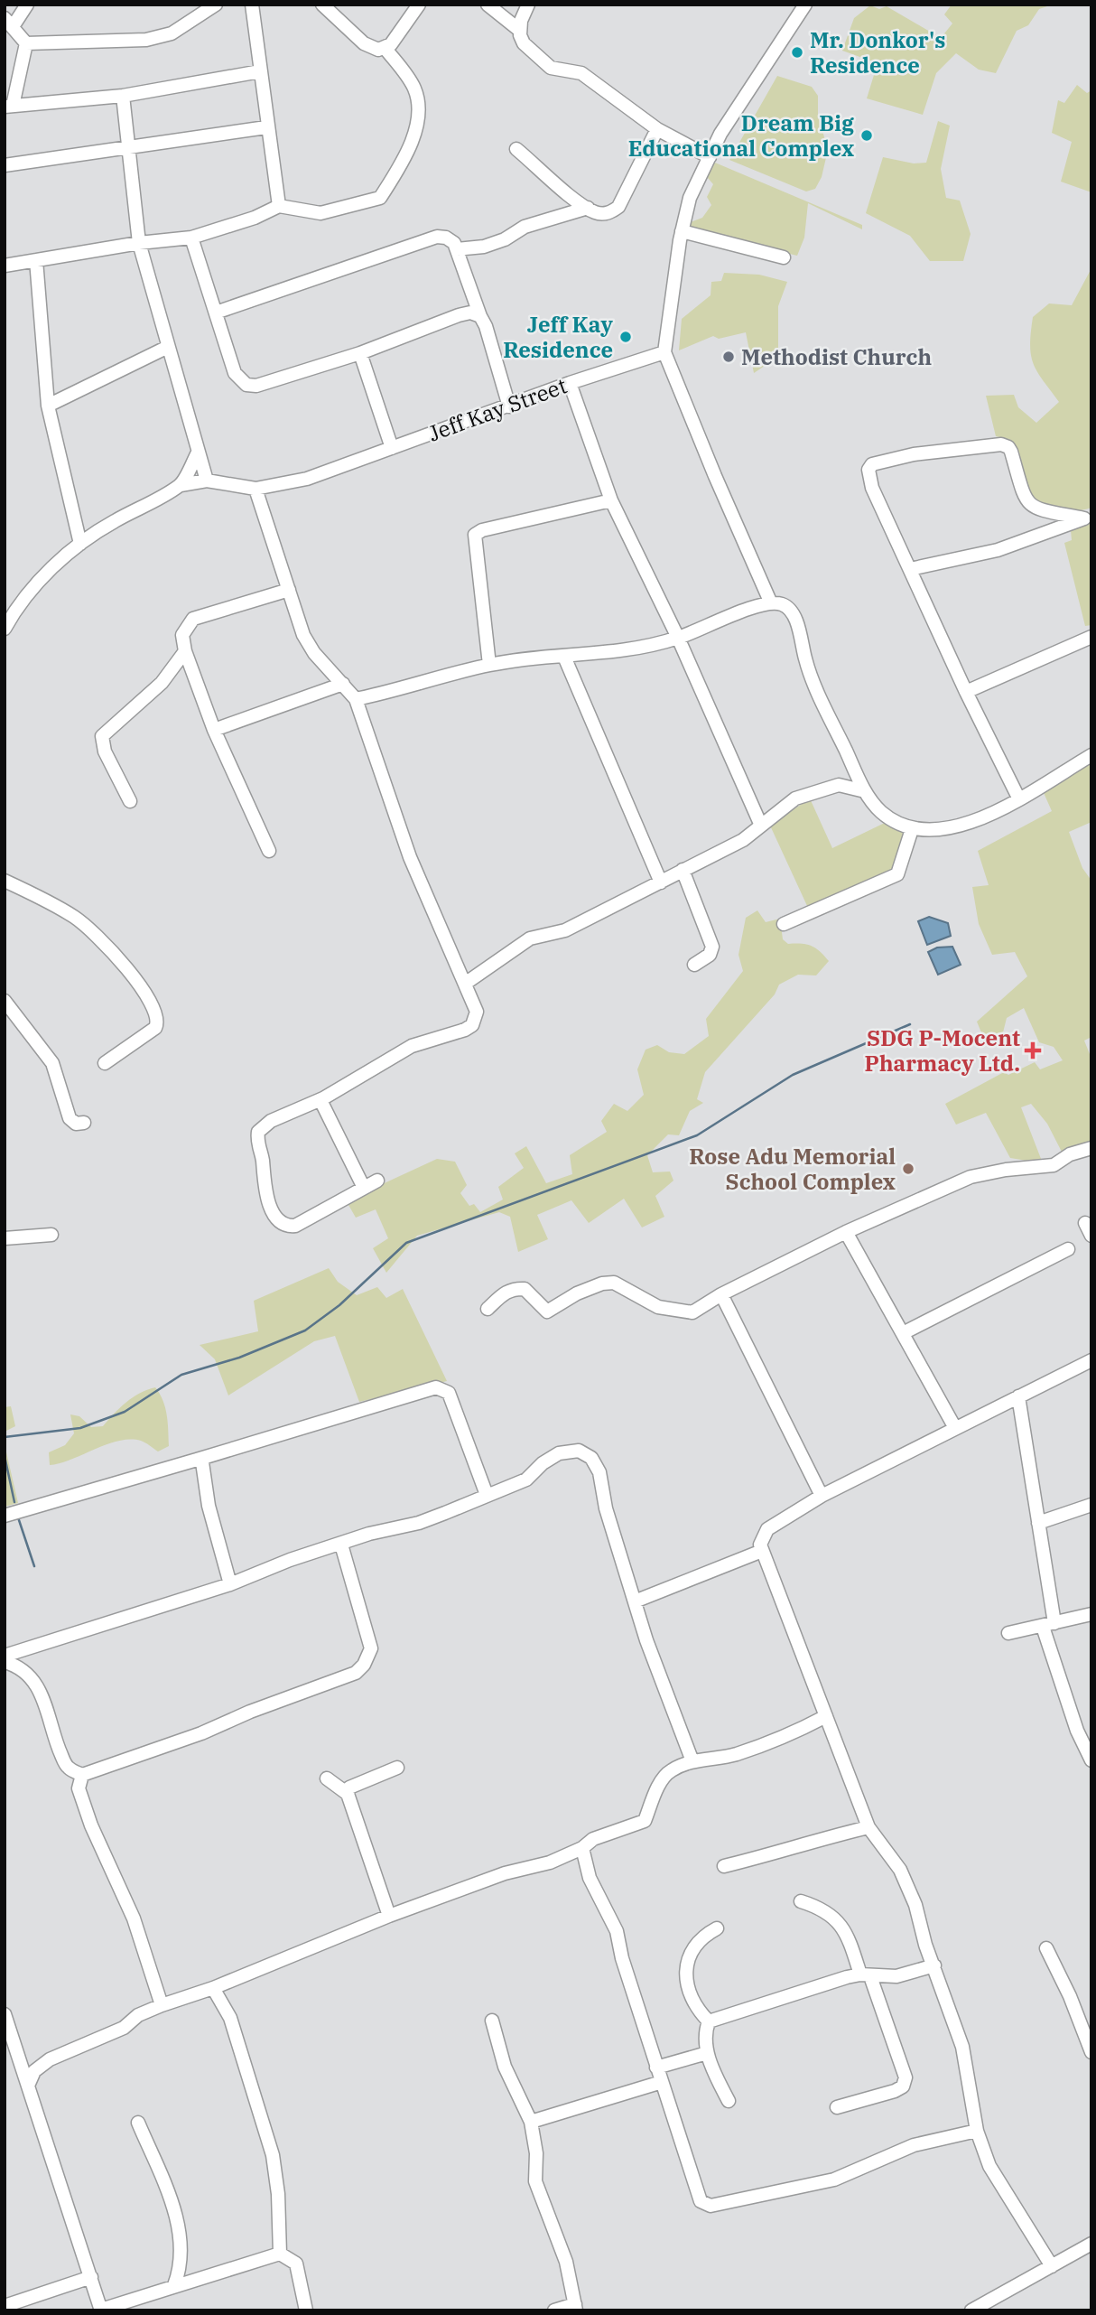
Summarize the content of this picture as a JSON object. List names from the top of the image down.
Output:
{
  "streets": {
    "street": ["Jeff Kay Street"]
  },
  "places": {
    "other": [
      "Mr. Donkor's Residence",
      "Dream Big Educational Complex",
      "Jeff Kay Residence",
      "Methodist Church",
      "Rose Adu Memorial School Complex"
    ],
    "health": ["SDG P-Mocent Pharmacy Ltd."]
  }
}
